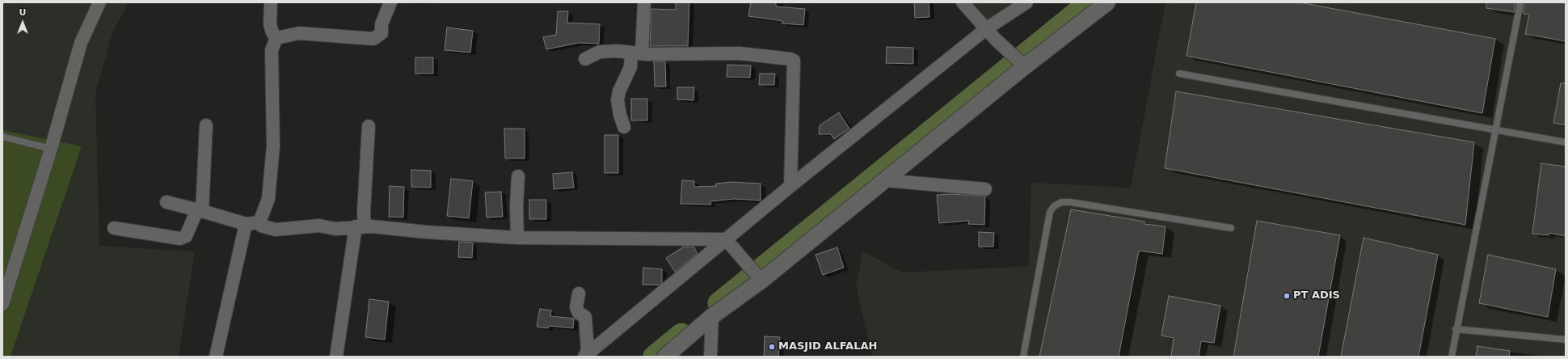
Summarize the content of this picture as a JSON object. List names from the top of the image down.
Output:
{
  "places": ["PT ADIS", "MASJID ALFALAH"],
  "north": "top"
}
